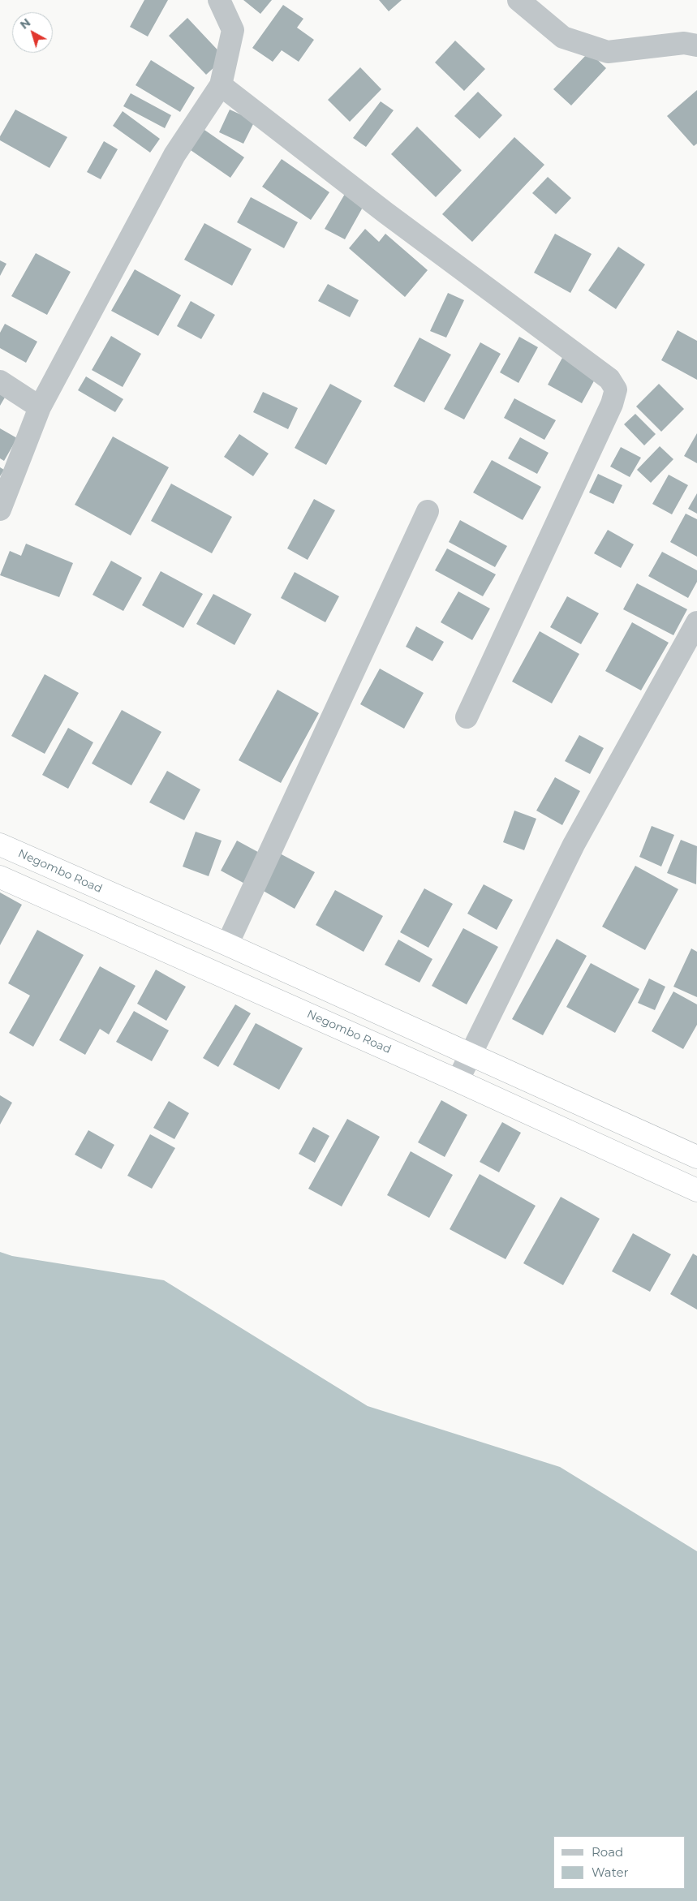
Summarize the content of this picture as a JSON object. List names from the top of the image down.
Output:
{
  "streets": {
    "highway": ["Negombo Road"]
  },
  "legend": ["Road", "Water"],
  "north": "top left"
}
